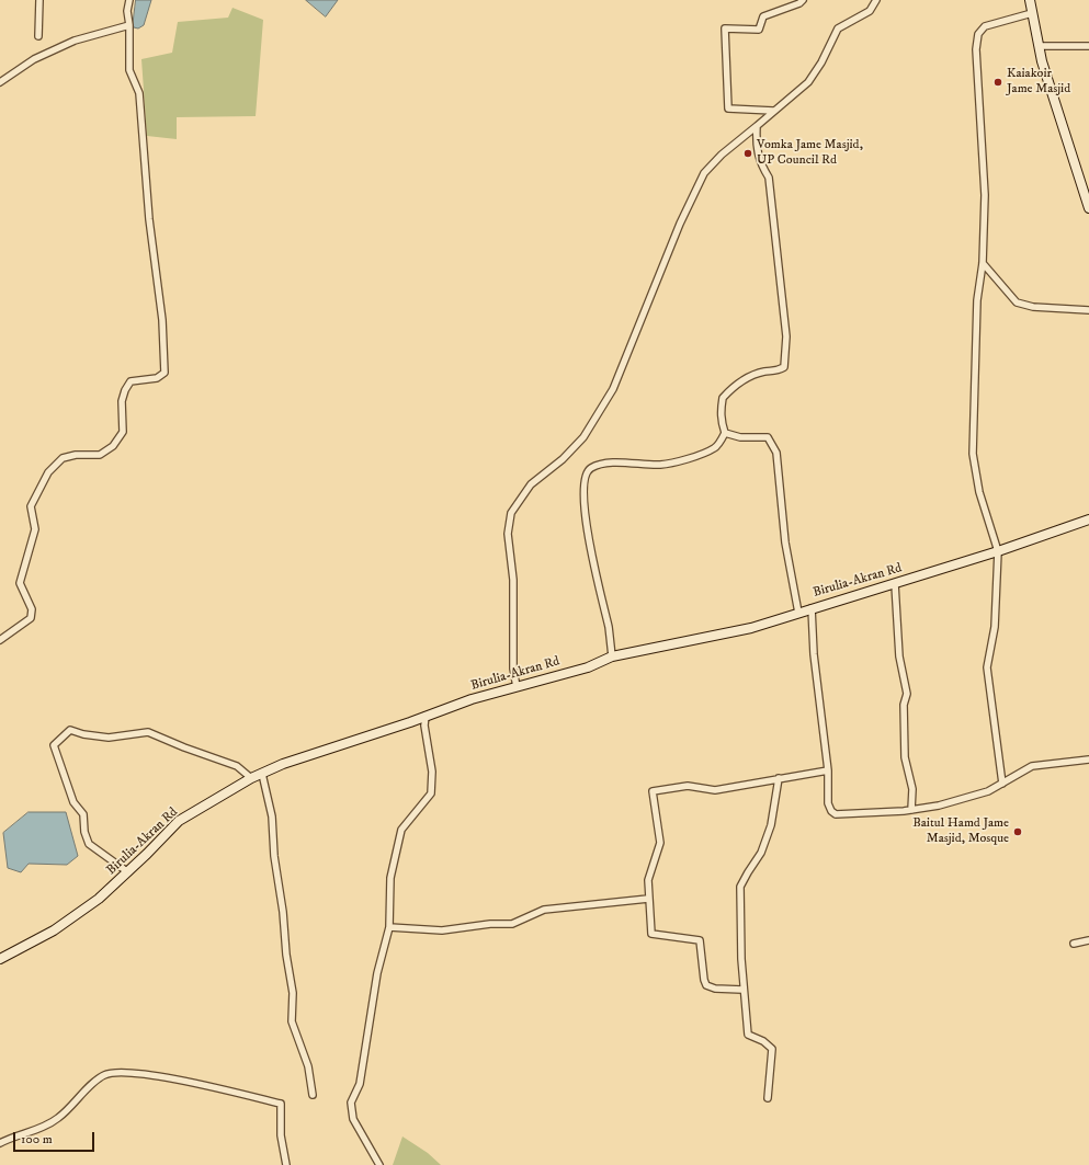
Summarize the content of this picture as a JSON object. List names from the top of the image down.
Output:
{
  "streets": {
    "street": ["Birulia-Akran Rd"]
  },
  "places": ["Kaiakoir Jame Masjid", "Vomka Jame Masjid, UP Council Rd", "Baitul Hamd Jame Masjid, Mosque"],
  "scale_bar": "100 m"
}
